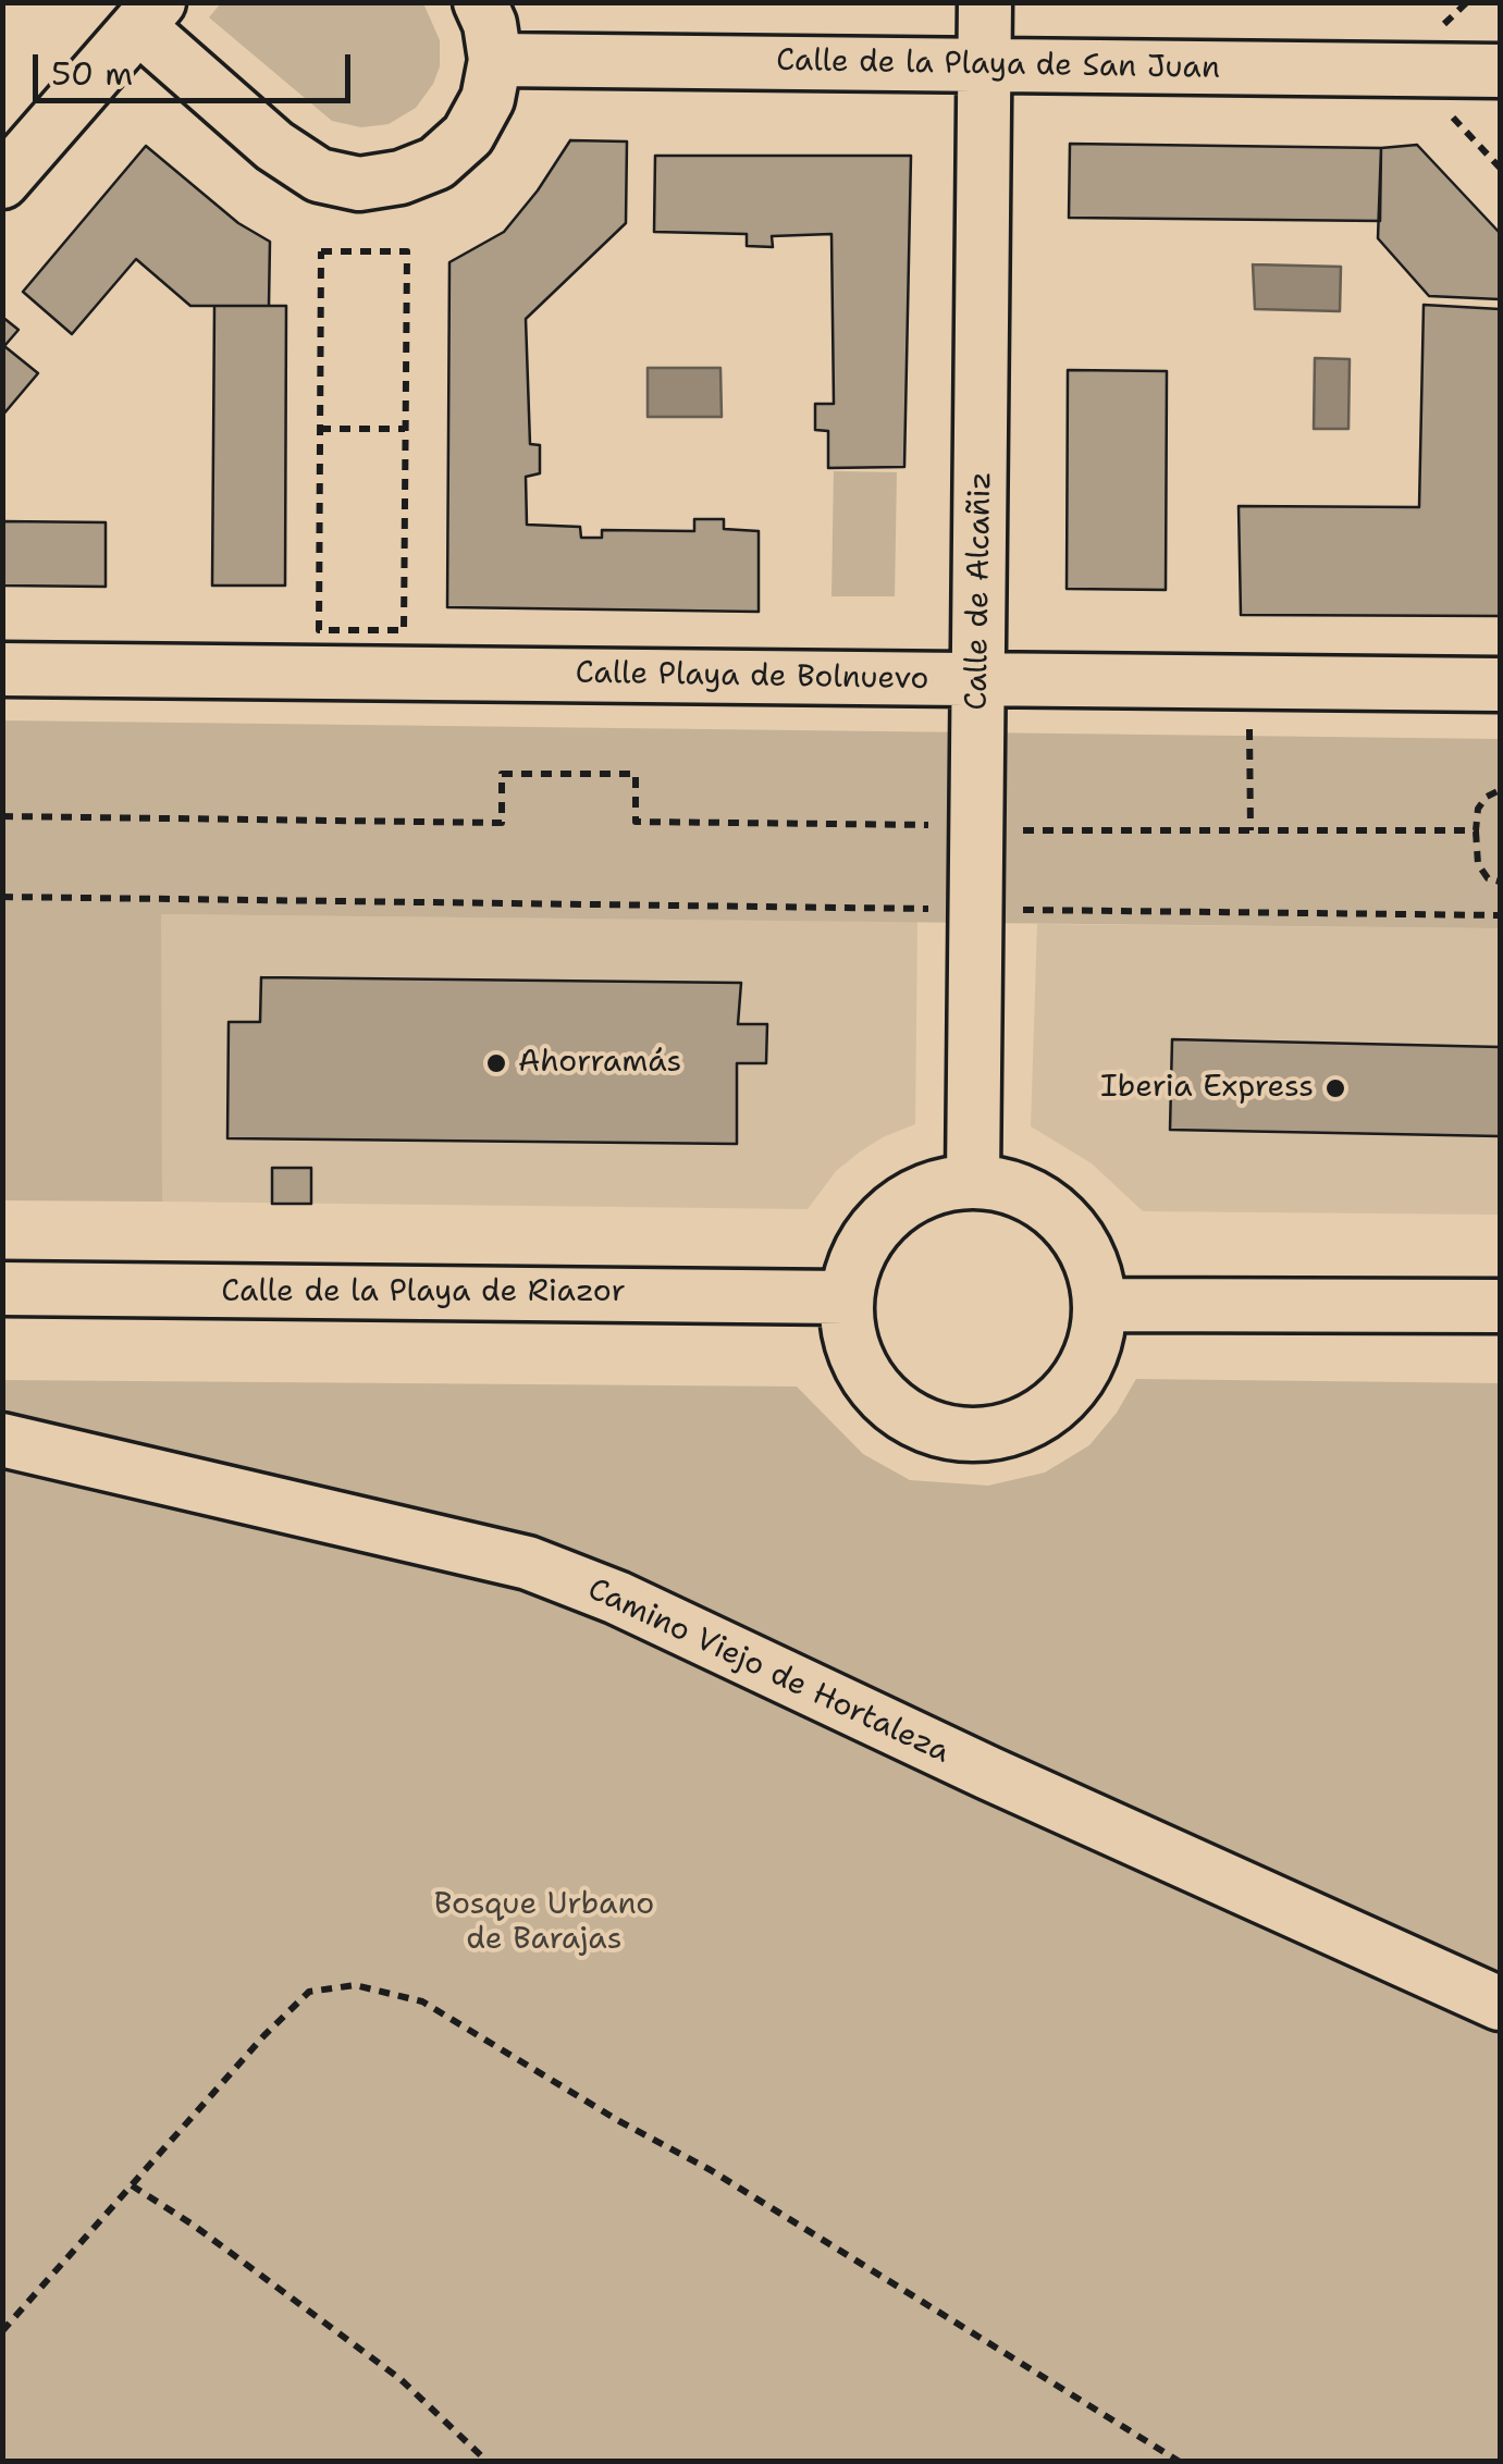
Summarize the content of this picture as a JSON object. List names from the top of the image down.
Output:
{
  "streets": {
    "street": [
      "Calle de la Playa de San Juan",
      "Calle de Alcañiz",
      "Calle Playa de Bolnuevo",
      "Calle de la Playa de Riazor",
      "Camino Viejo de Hortaleza"
    ]
  },
  "crossings": [
    ["Calle de la Playa de San Juan", "Calle de Alcañiz"],
    ["Calle de Alcañiz", "Calle Playa de Bolnuevo"],
    ["Calle de Alcañiz", "Calle de la Playa de Riazor"]
  ],
  "parks": ["Bosque Urbano de Barajas"],
  "places": ["Ahorramás", "Iberia Express"],
  "scale_bar": "50 m"
}
